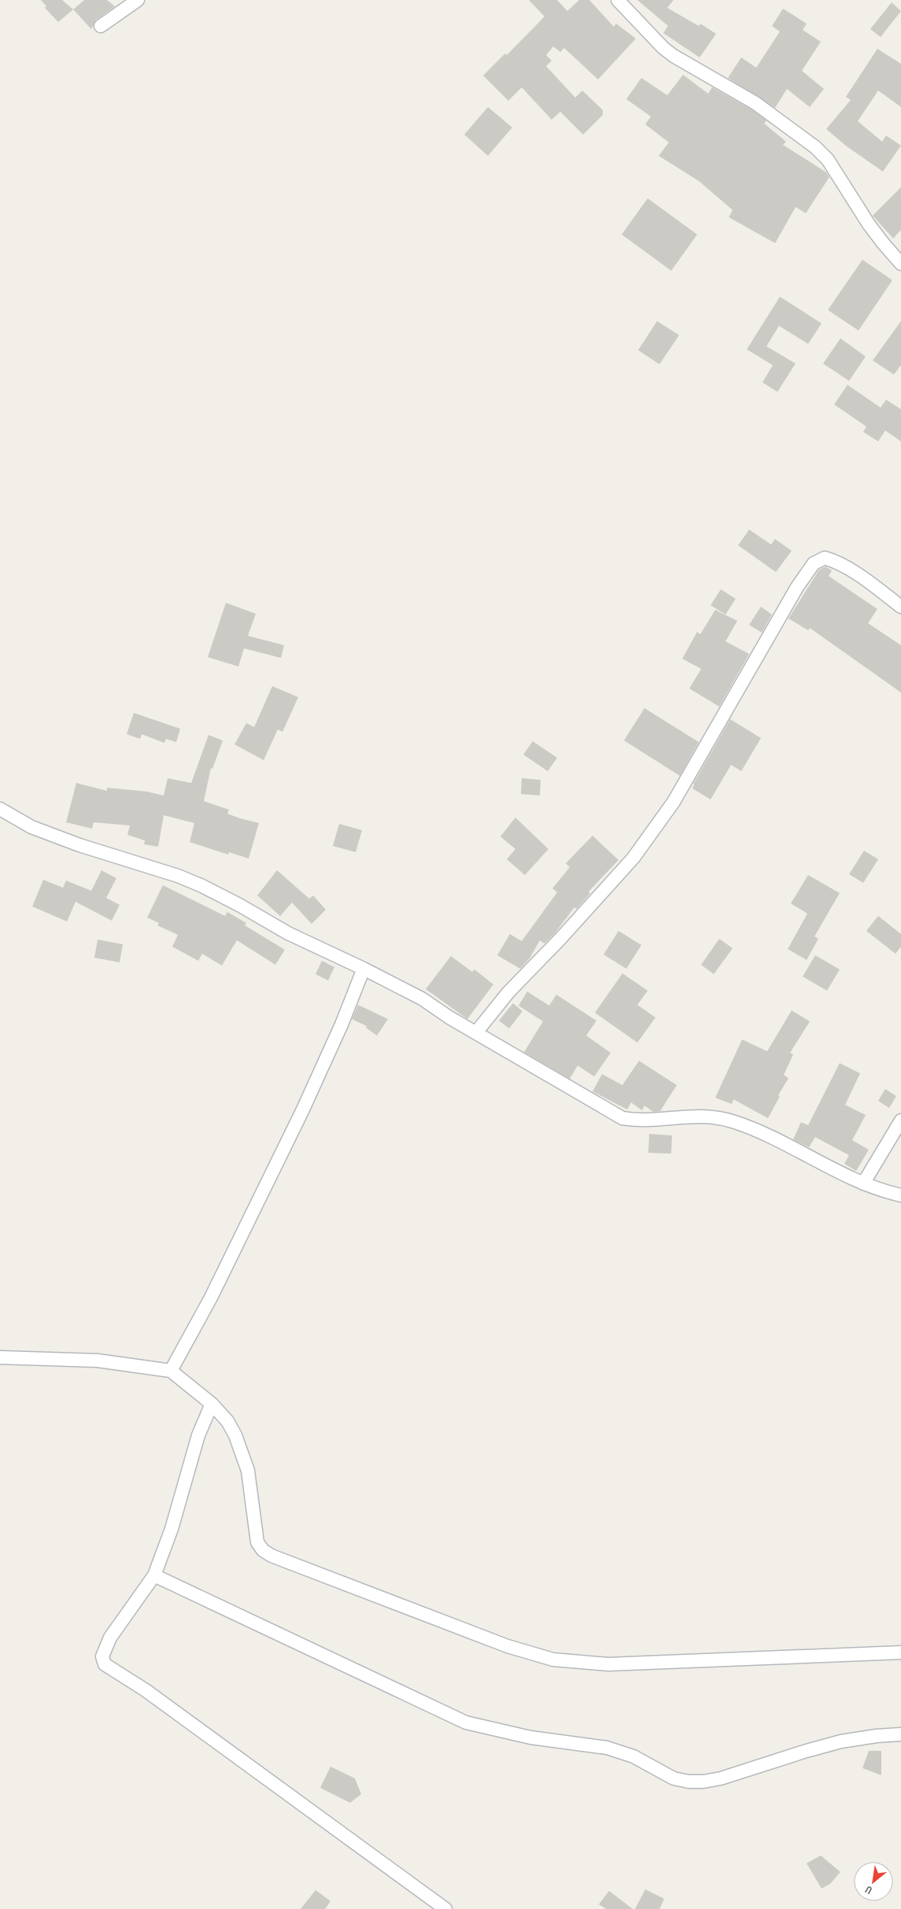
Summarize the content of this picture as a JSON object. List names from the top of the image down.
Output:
{
  "north": "bottom left"
}
